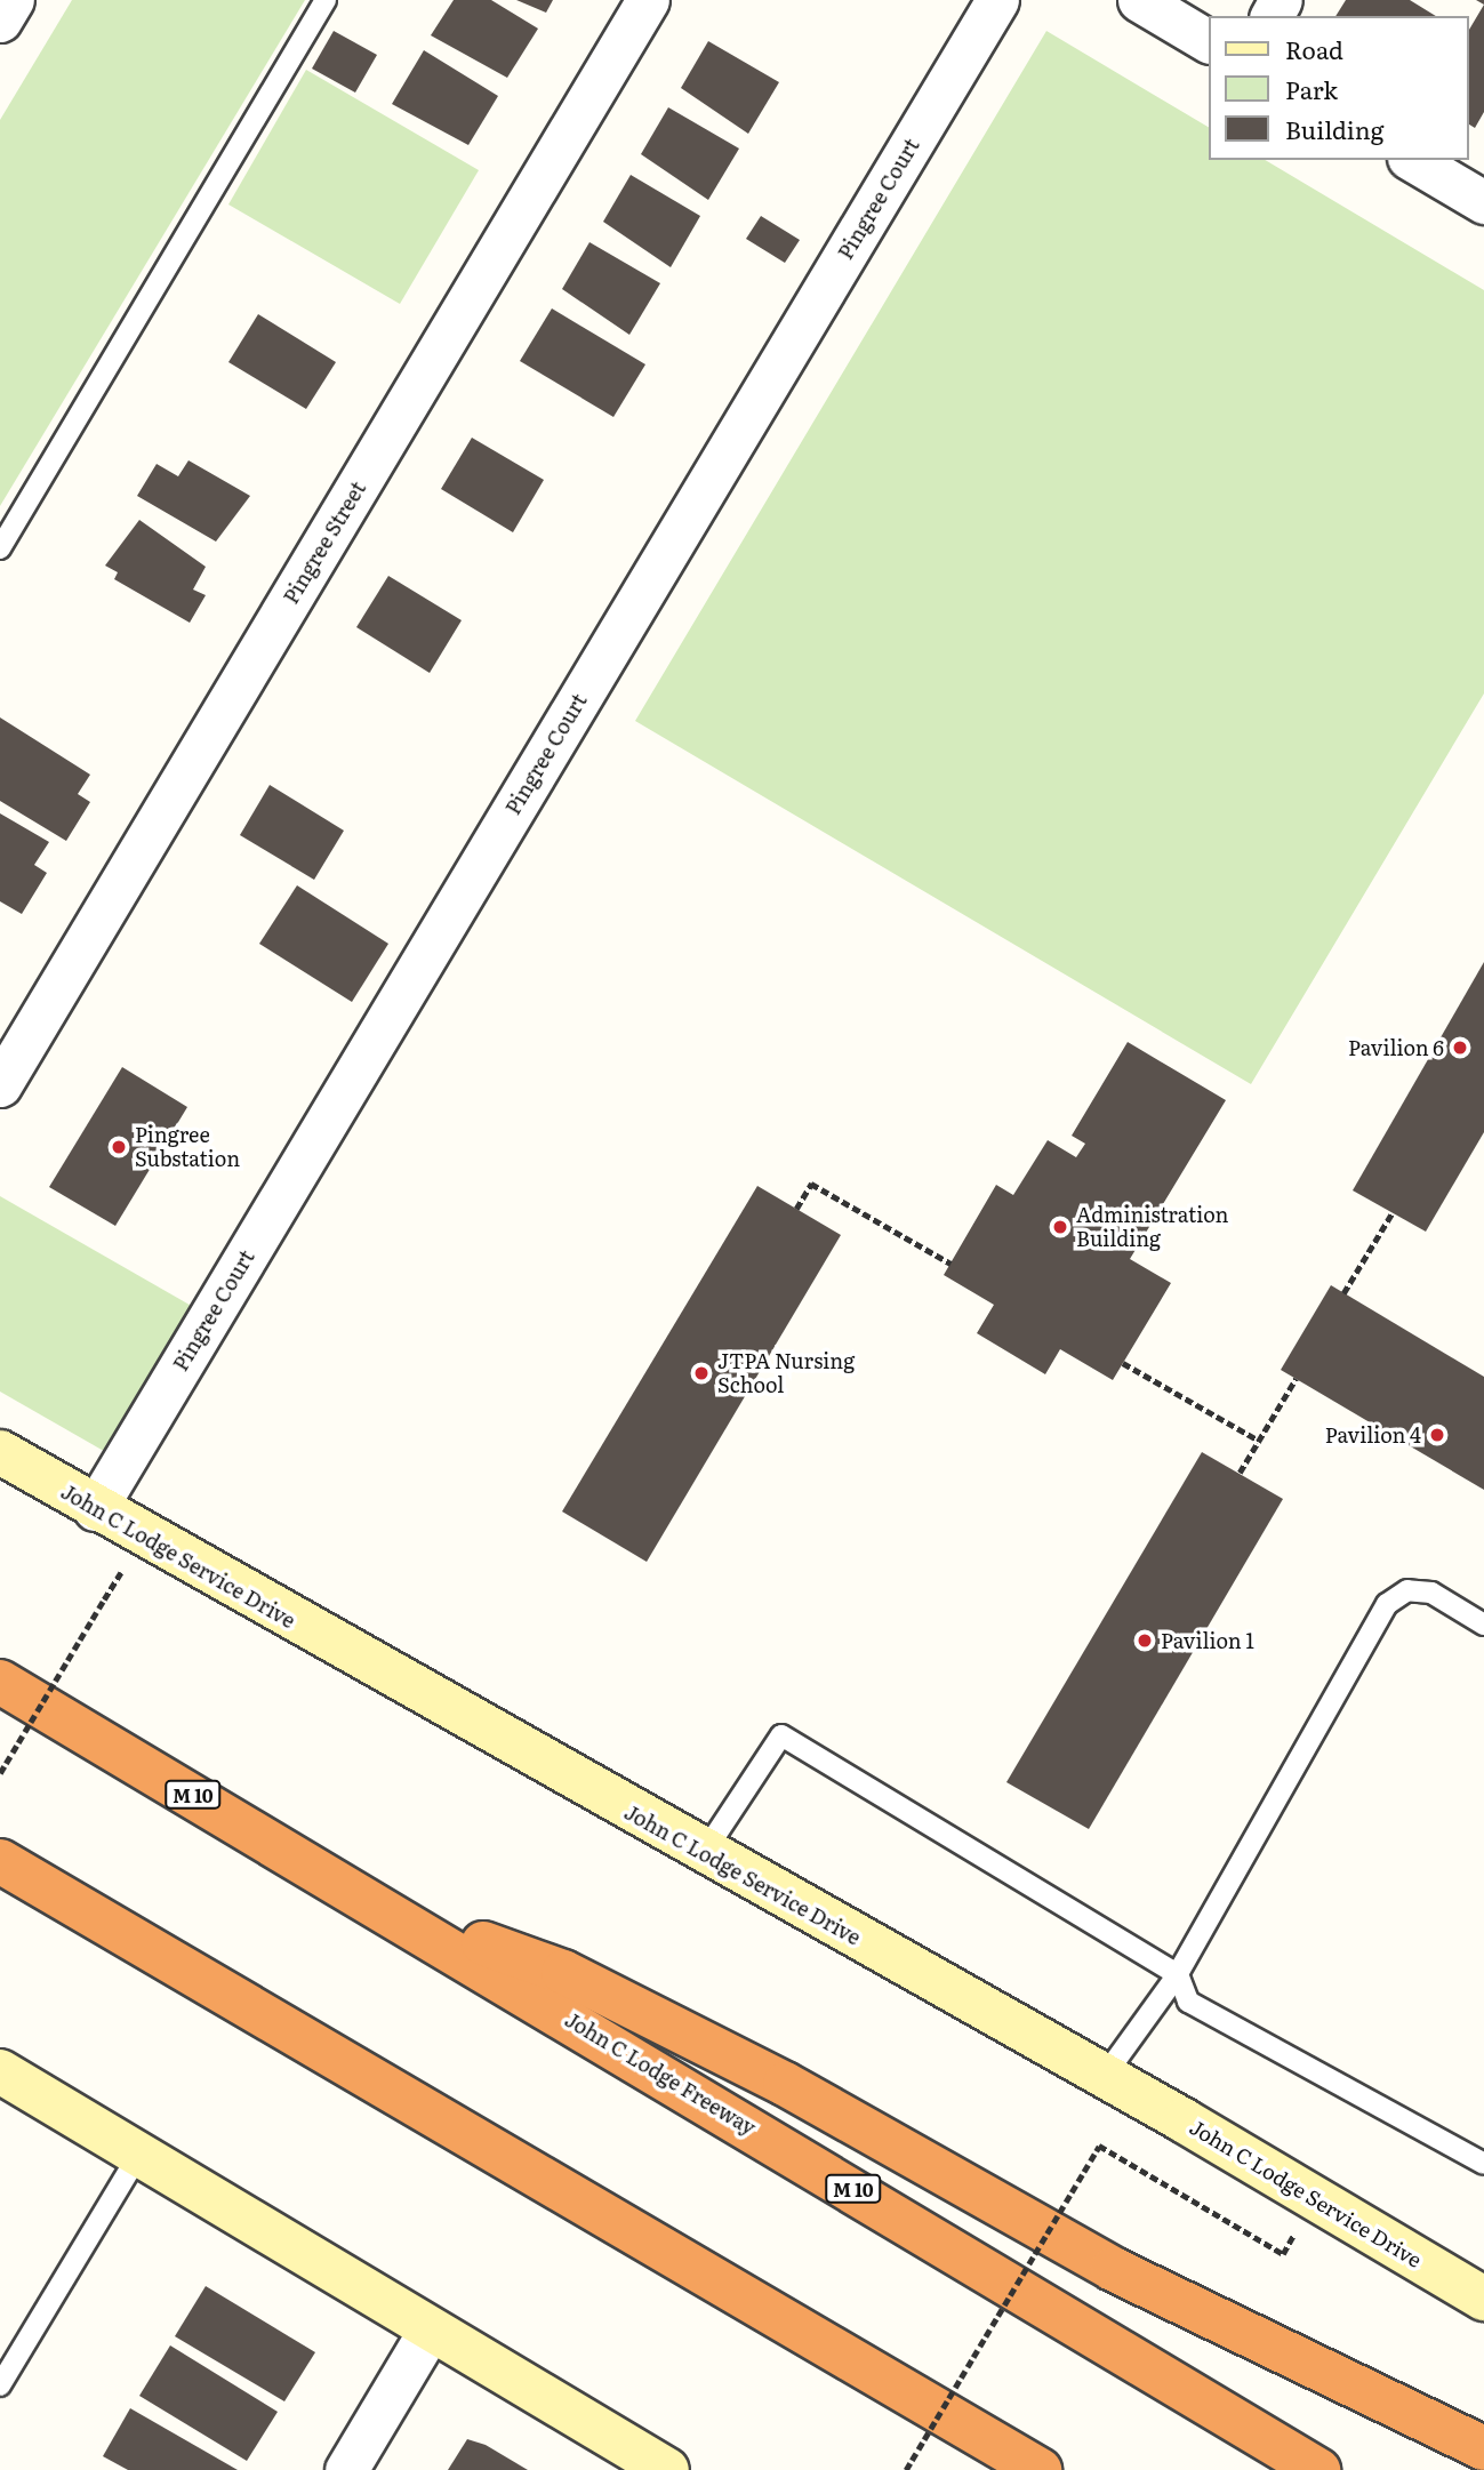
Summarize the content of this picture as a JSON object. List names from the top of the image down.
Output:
{
  "streets": {
    "highway": ["M 10", "John C Lodge Freeway"],
    "main road": ["John C Lodge Service Drive"],
    "street": ["Pingree Court", "Pingree Street"]
  },
  "crossings": [
    ["Pingree Court", "John C Lodge Service Drive"]
  ],
  "places": [
    "Pavilion 6",
    "Pingree Substation",
    "Administration Building",
    "JTPA Nursing School",
    "Pavilion 4",
    "Pavilion 1"
  ],
  "legend": ["Road", "Park", "Building"]
}
